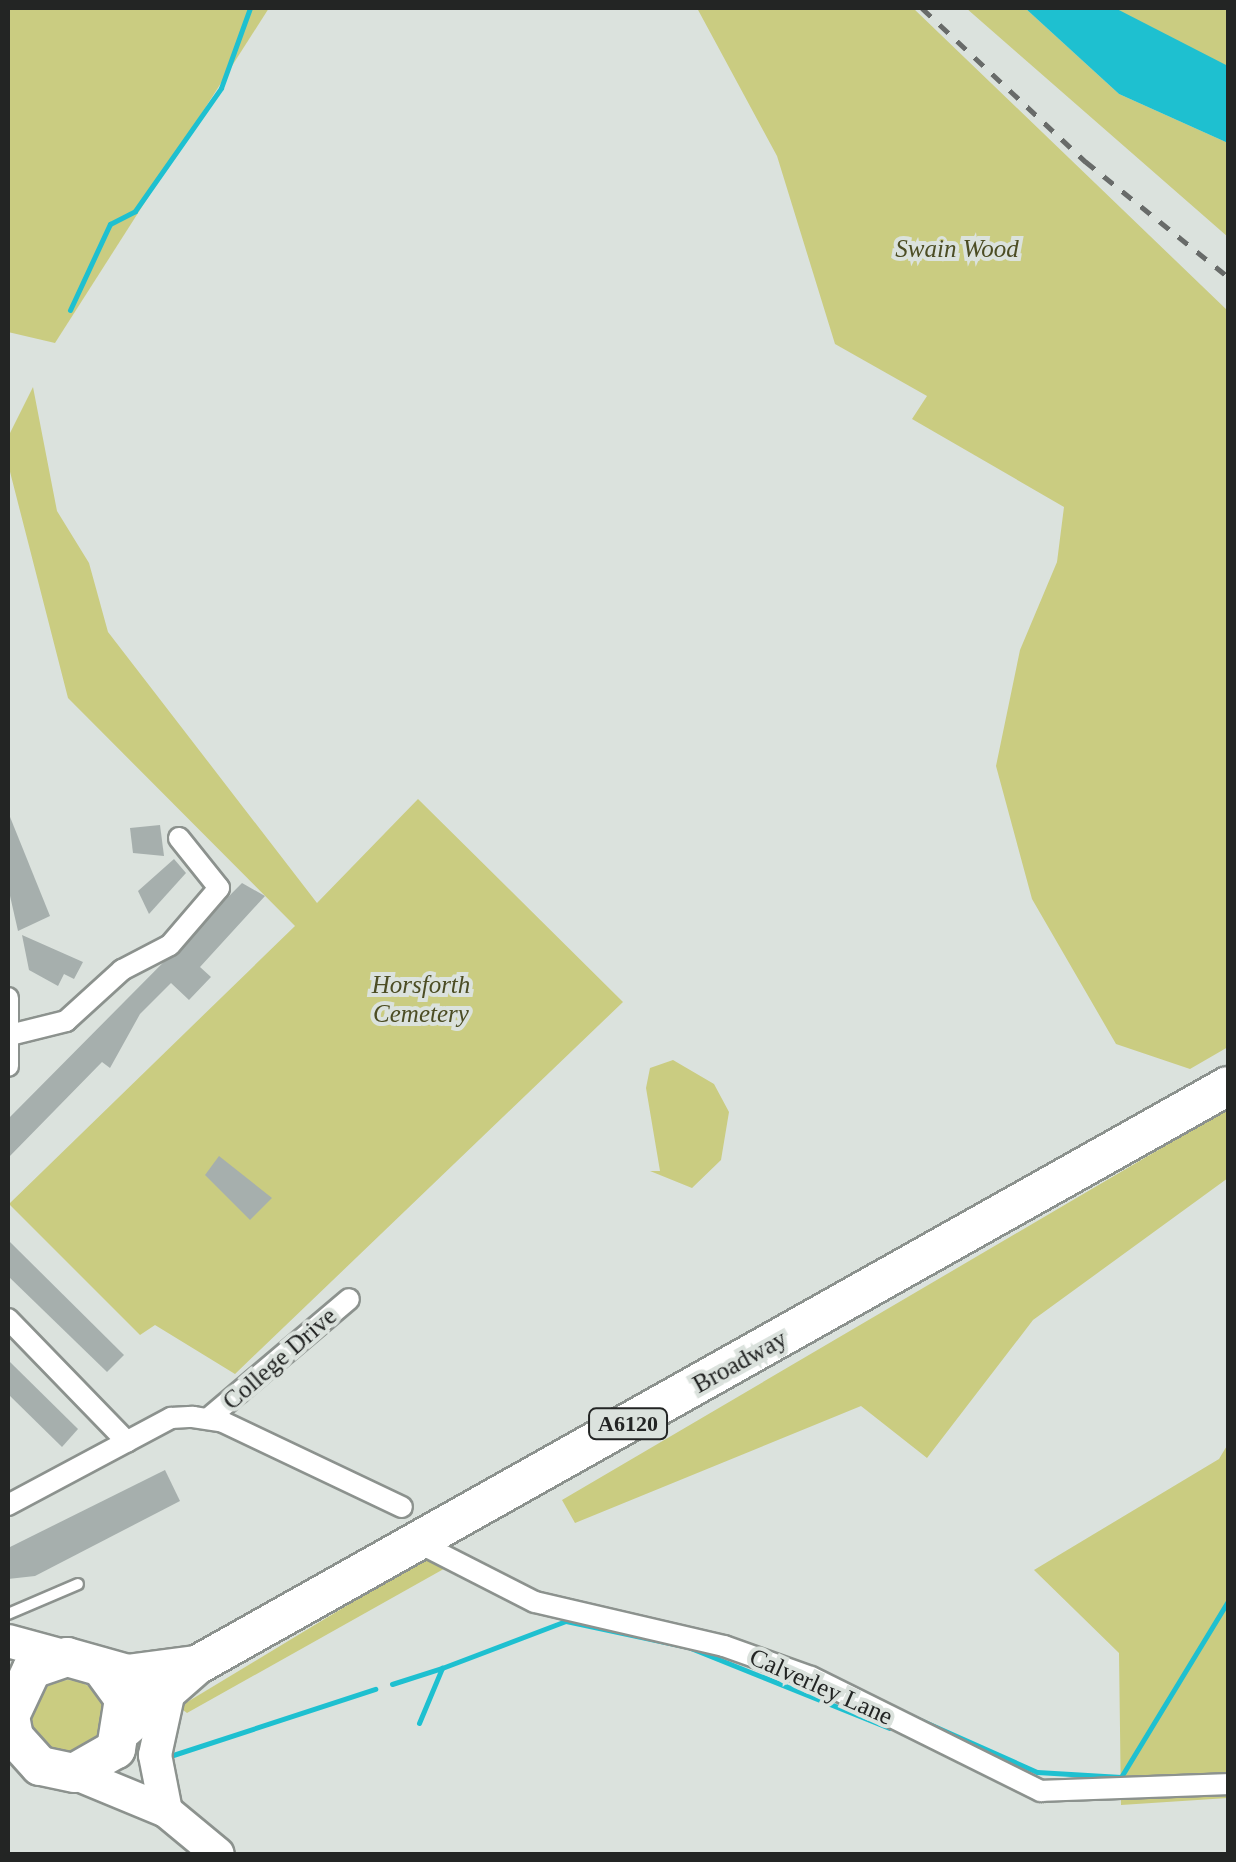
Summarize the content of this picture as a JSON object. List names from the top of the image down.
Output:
{
  "streets": {
    "highway": ["Broadway", "A6120"],
    "street": ["College Drive", "Calverley Lane"]
  },
  "crossings": [
    ["Broadway", "A6120"],
    ["Broadway", "Calverley Lane"]
  ],
  "parks": ["Swain Wood", "Horsforth Cemetery"]
}
